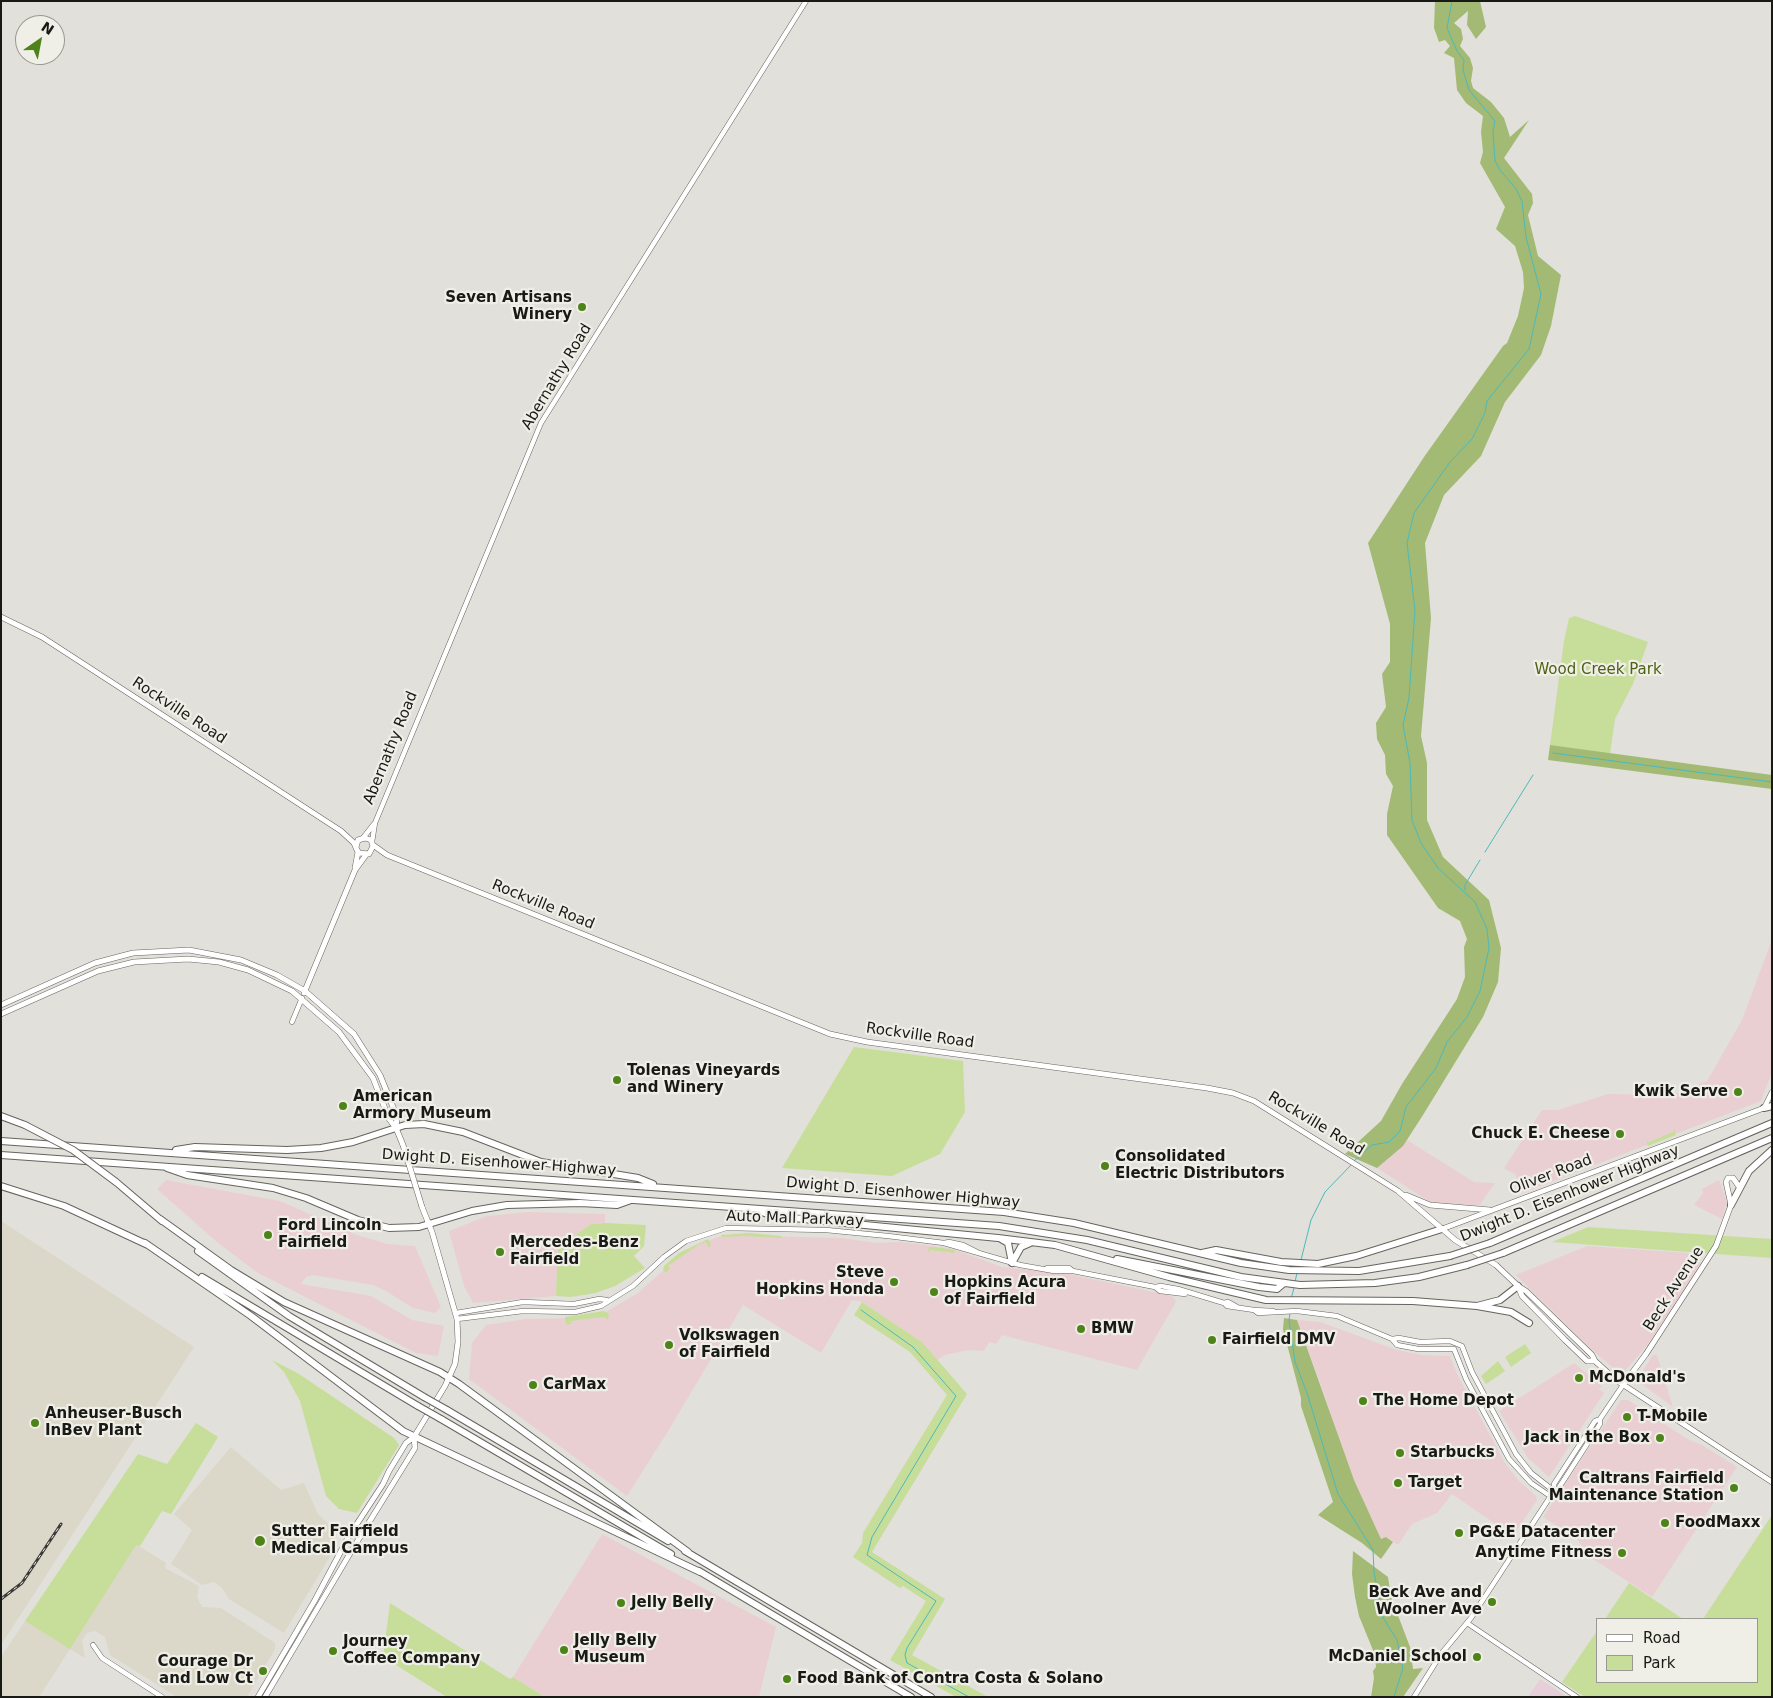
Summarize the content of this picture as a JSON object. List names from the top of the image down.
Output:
{
  "streets": {
    "highway": ["Dwight D. Eisenhower Highway"],
    "main road": ["Rockville Road", "Oliver Road", "Beck Avenue"],
    "street": ["Abernathy Road", "Auto Mall Parkway"]
  },
  "crossings": [
    ["Abernathy Road", "Rockville Road"],
    ["Rockville Road", "Oliver Road"],
    ["Rockville Road", "Beck Avenue"],
    ["Auto Mall Parkway", "Beck Avenue"]
  ],
  "parks": ["Wood Creek Park"],
  "places": [
    "Seven Artisans Winery",
    "Tolenas Vineyards and Winery",
    "Kwik Serve",
    "American Armory Museum",
    "Chuck E. Cheese",
    "Consolidated Electric Distributors",
    "Ford Lincoln Fairfield",
    "Mercedes-Benz Fairfield",
    "Steve Hopkins Honda",
    "Hopkins Acura of Fairfield",
    "BMW",
    "Fairfield DMV",
    "Volkswagen of Fairfield",
    "McDonald's",
    "CarMax",
    "The Home Depot",
    "T-Mobile",
    "Anheuser-Busch InBev Plant",
    "Jack in the Box",
    "Starbucks",
    "Target",
    "Caltrans Fairfield Maintenance Station",
    "FoodMaxx",
    "PG&E Datacenter",
    "Sutter Fairfield Medical Campus",
    "Anytime Fitness",
    "Beck Ave and Woolner Ave",
    "Jelly Belly",
    "Jelly Belly Museum",
    "Journey Coffee Company",
    "McDaniel School",
    "Courage Dr and Low Ct",
    "Food Bank of Contra Costa & Solano"
  ],
  "legend": ["Road", "Park"],
  "north": "top right"
}
